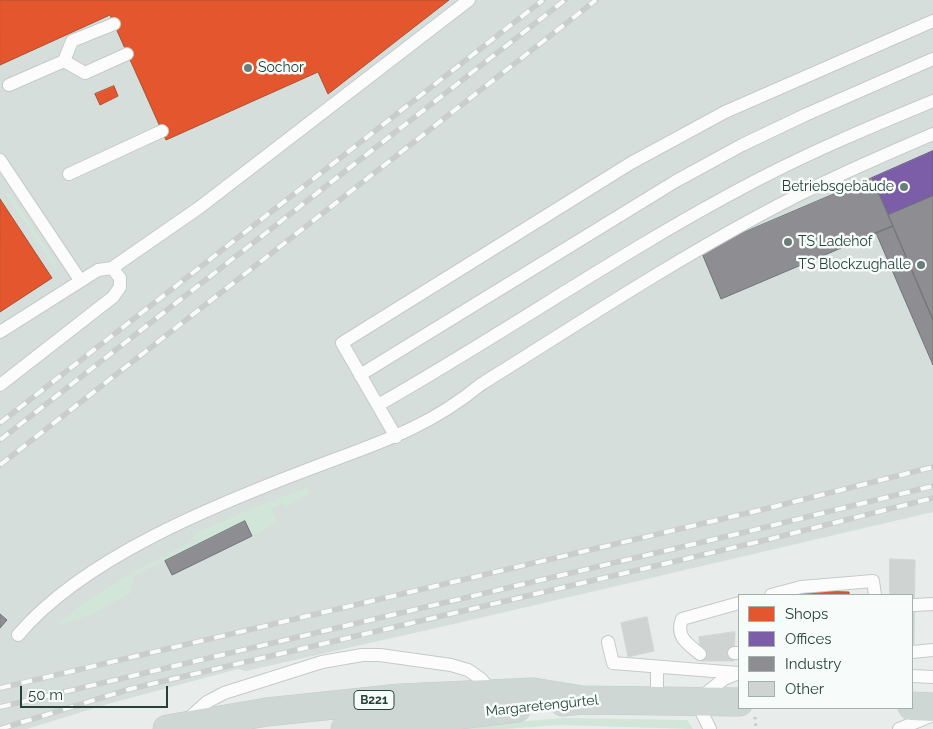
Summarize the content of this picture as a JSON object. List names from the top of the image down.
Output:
{
  "streets": {
    "main road": ["B221", "Margaretengürtel"]
  },
  "crossings": [
    ["B221", "Margaretengürtel"]
  ],
  "places": [
    "Sochor",
    "Betriebsgebäude",
    "TS Ladehof",
    "TS Blockzughalle"
  ],
  "legend": [
    "Shops",
    "Offices",
    "Industry",
    "Other"
  ],
  "scale_bar": "50 m"
}
